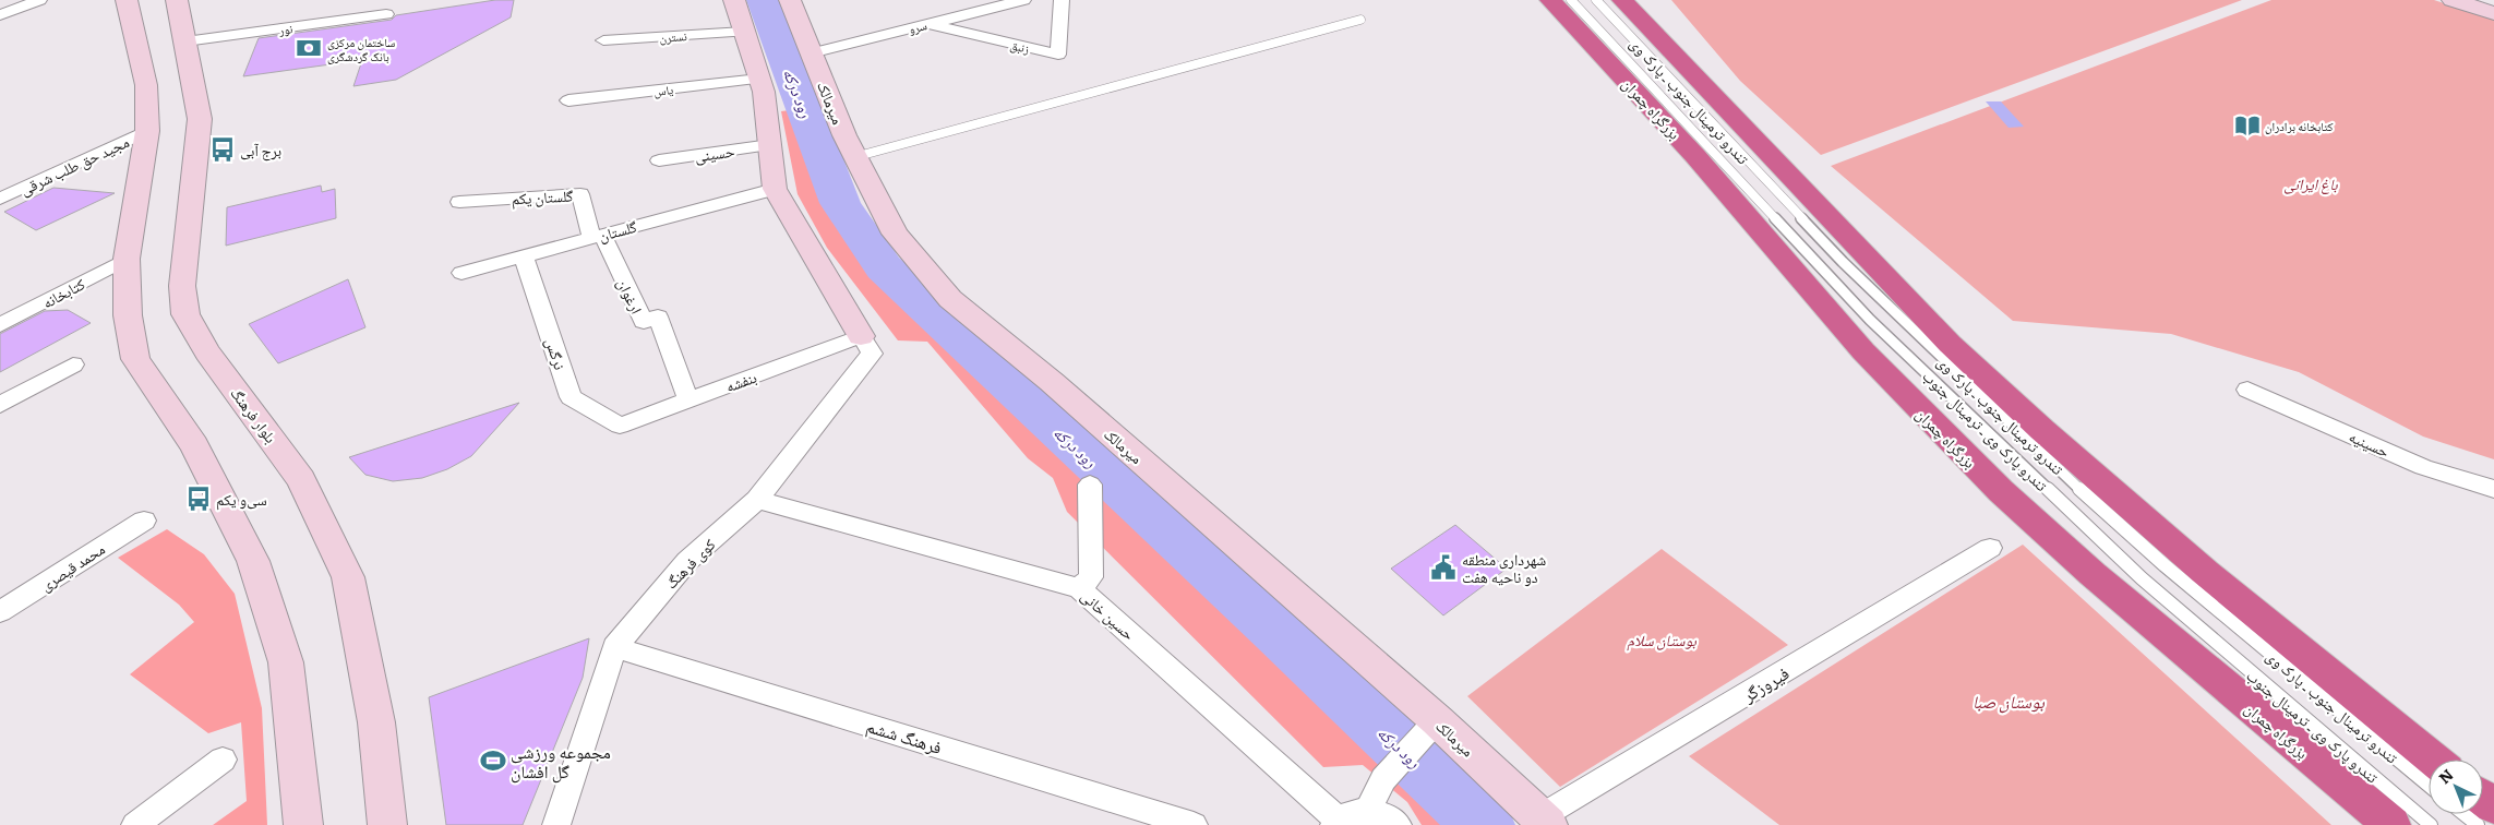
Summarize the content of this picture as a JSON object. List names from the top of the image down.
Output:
{
  "streets": {
    "highway": ["بزرگراه چمران"],
    "main road": ["میرمالک", "بلوار فرهنگ"],
    "street": [
      "سرو",
      "نور",
      "نسترن",
      "زنبق",
      "یاس",
      "حسینی",
      "مجید حق طلب شرقی",
      "گلستان یکم",
      "گلستان",
      "کتابخانه",
      "ارغوان",
      "نرگس",
      "بنفشه",
      "حسینیه",
      "کوی فرهنگ",
      "محمد قیصری",
      "حسین خانی",
      "فیروزگر",
      "فرهنگ ششم"
    ],
    "lane": ["تندرو ترمینال جنوب ـ پارک وی", "تندرو پارک وی ـ ترمینال جنوب"]
  },
  "crossings": [
    ["سرو", "زنبق"],
    ["سرو", "میرمالک"],
    ["نور", "بلوار فرهنگ"],
    ["میرمالک", "فیروزگر"],
    ["بزرگراه چمران", "تندرو پارک وی ـ ترمینال جنوب"],
    ["گلستان یکم", "گلستان"],
    ["گلستان یکم", "ارغوان"],
    ["گلستان", "ارغوان"],
    ["گلستان", "نرگس"],
    ["ارغوان", "بنفشه"],
    ["نرگس", "بنفشه"],
    ["بنفشه", "کوی فرهنگ"],
    ["کوی فرهنگ", "حسین خانی"],
    ["کوی فرهنگ", "فرهنگ ششم"]
  ],
  "water": ["رود درکه"],
  "parks": ["باغ ایرانی", "بوستان سلام", "بوستان صبا"],
  "places": {
    "bank": ["ساختمان مرکزی بانک گردشگری"],
    "library": ["کتابخانه برادران"],
    "bus stop": ["برج آبی", "سی‌و یکم"],
    "public building": ["شهرداری منطقه دو ناحیه هفت"],
    "sports": ["مجموعه ورزشی گل افشان"]
  },
  "north": "top left"
}
